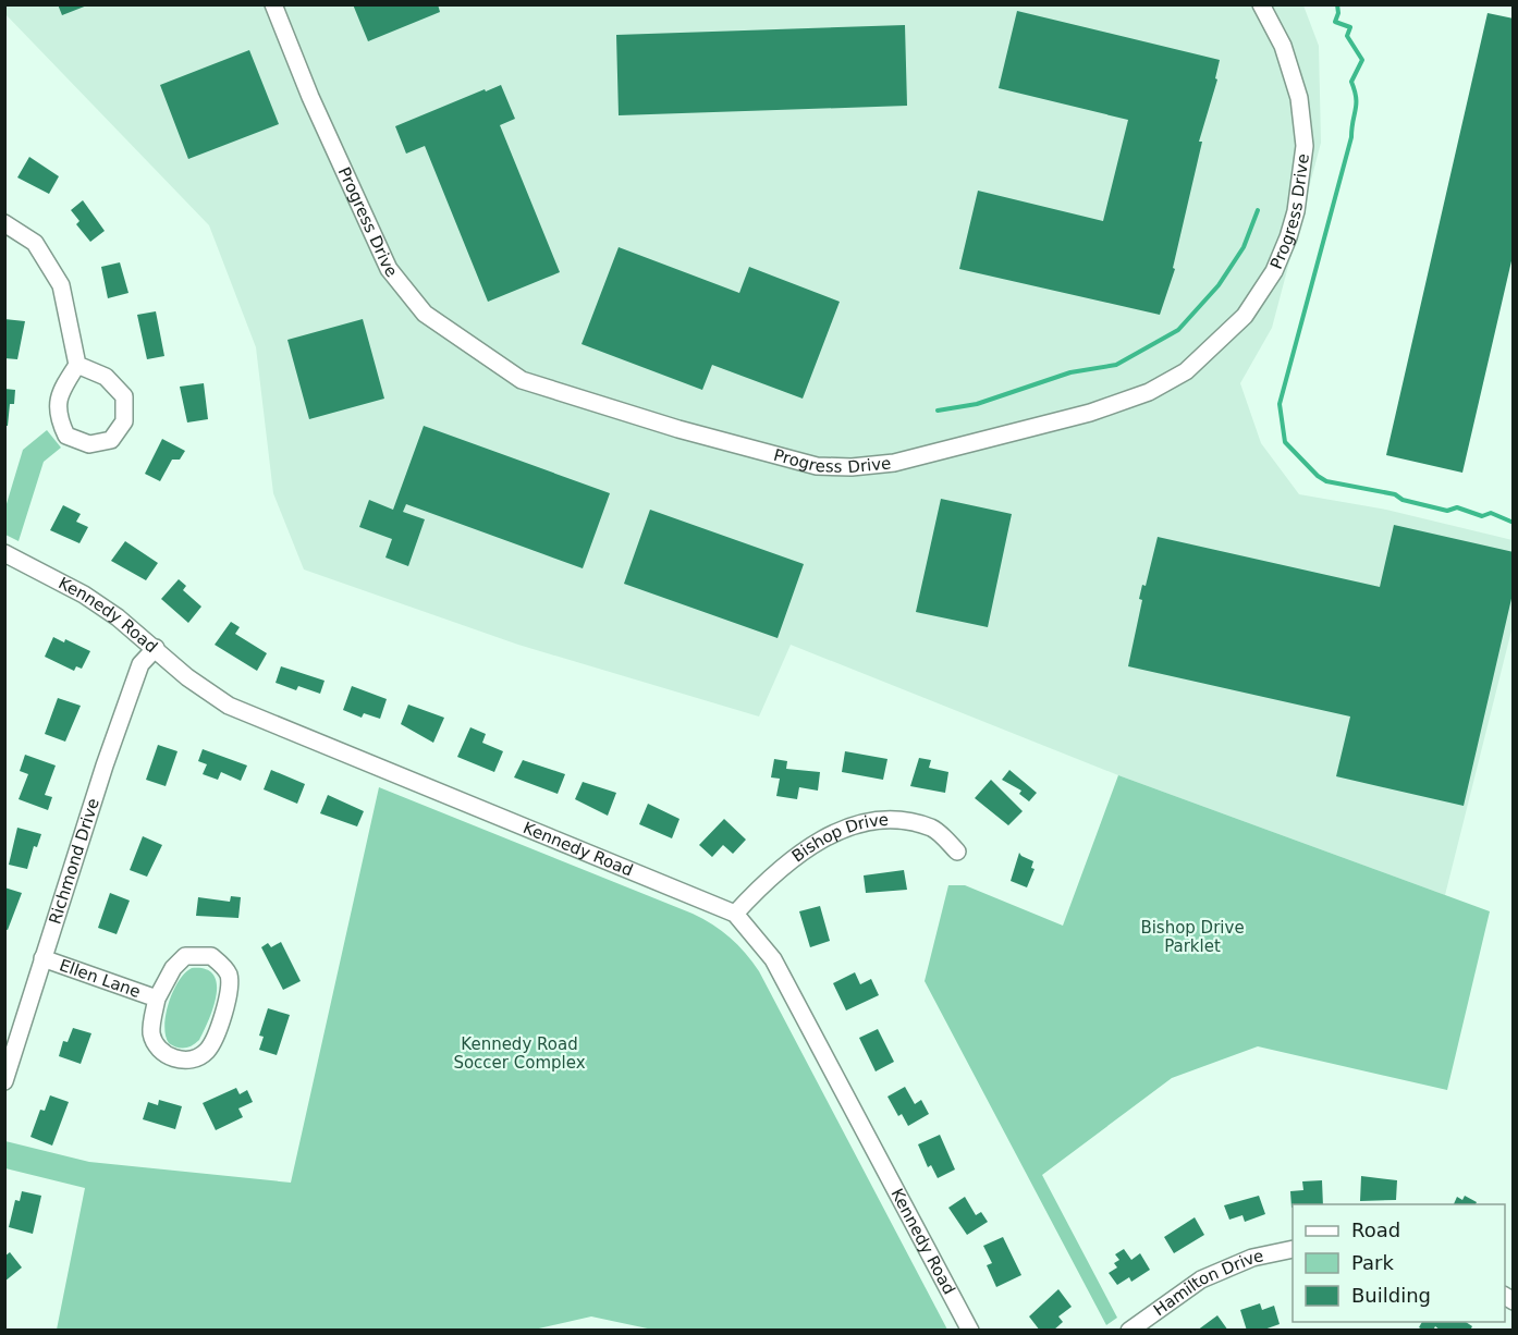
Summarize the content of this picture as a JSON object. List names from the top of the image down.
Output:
{
  "streets": {
    "street": [
      "Progress Drive",
      "Kennedy Road",
      "Bishop Drive",
      "Richmond Drive",
      "Ellen Lane",
      "Hamilton Drive"
    ]
  },
  "crossings": [
    ["Kennedy Road", "Bishop Drive"],
    ["Kennedy Road", "Richmond Drive"],
    ["Richmond Drive", "Ellen Lane"]
  ],
  "parks": ["Bishop Drive Parklet", "Kennedy Road Soccer Complex"],
  "legend": ["Road", "Park", "Building"]
}
